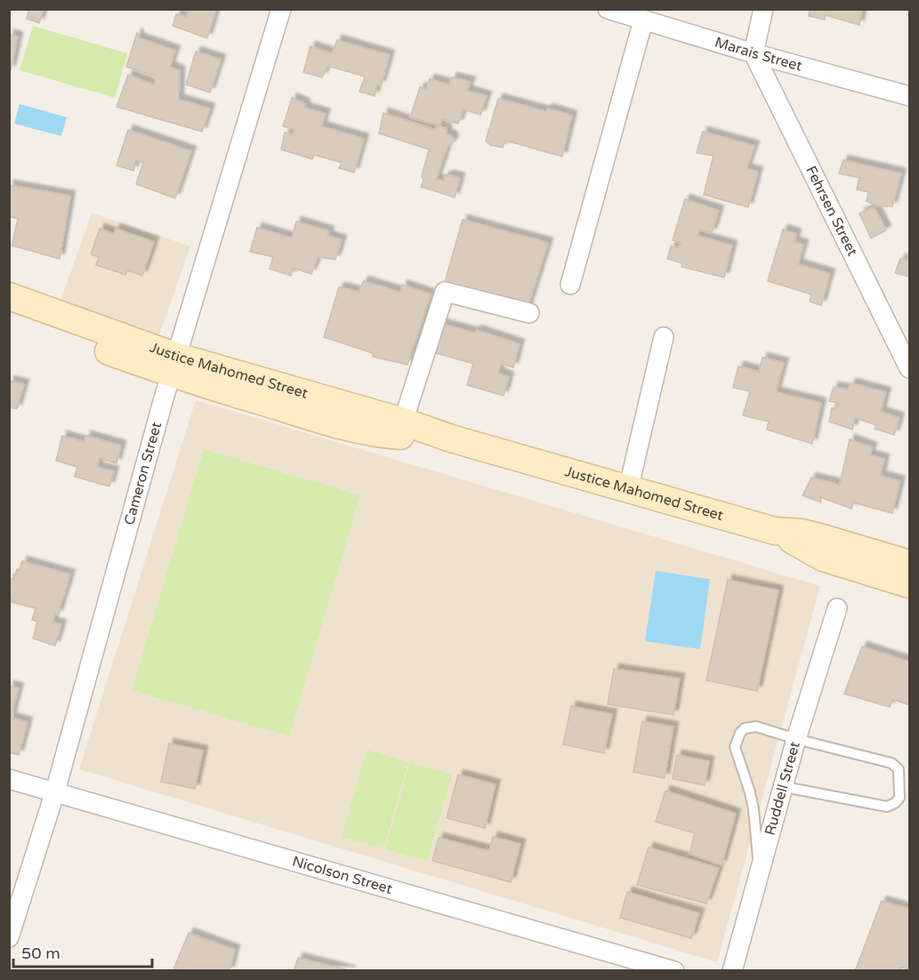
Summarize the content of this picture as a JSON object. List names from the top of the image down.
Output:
{
  "streets": {
    "main road": ["Justice Mahomed Street"],
    "street": [
      "Marais Street",
      "Fehrsen Street",
      "Cameron Street",
      "Ruddell Street",
      "Nicolson Street"
    ]
  },
  "crossings": [
    ["Marais Street", "Fehrsen Street"],
    ["Justice Mahomed Street", "Cameron Street"],
    ["Cameron Street", "Nicolson Street"]
  ],
  "scale_bar": "50 m"
}
